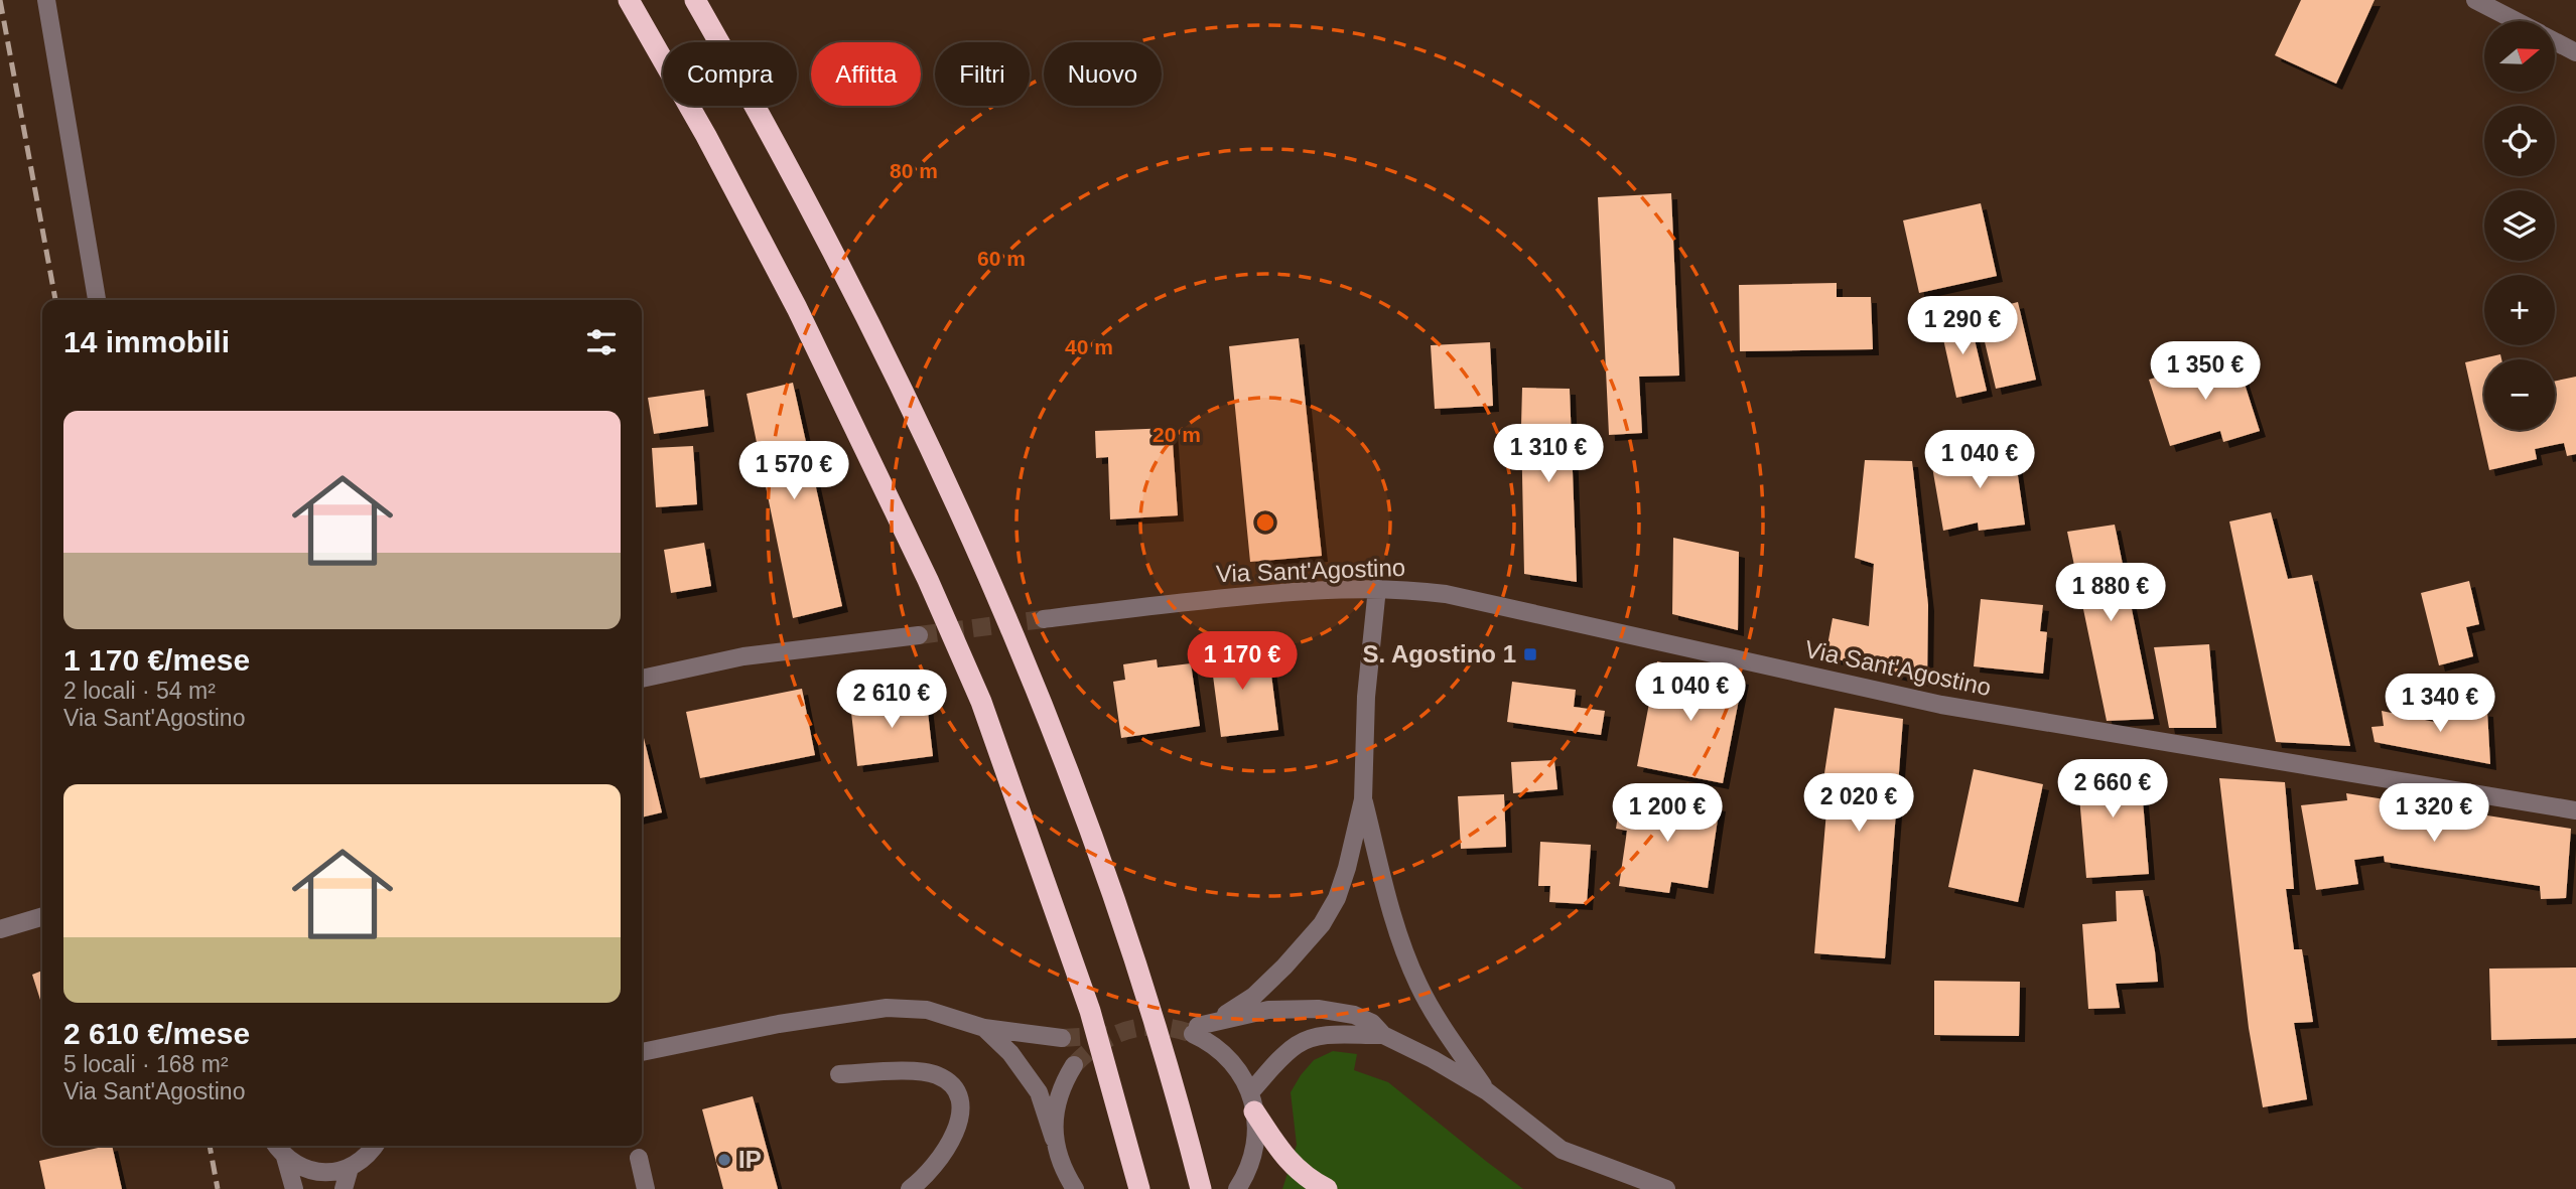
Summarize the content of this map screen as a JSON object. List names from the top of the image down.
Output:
{
  "streets": {
    "street": ["Via Sant'Agostino"]
  },
  "places": {
    "transit": ["S. Agostino 1"],
    "other": ["IP"]
  },
  "north": "right",
  "page": {
    "map_buttons": ["+", "−"],
    "chip": [
      "Compra",
      "Affitta",
      "Filtri",
      "Nuovo"
    ],
    "price": [
      "1 290 €",
      "1 350 €",
      "1 310 €",
      "1 040 €",
      "1 570 €",
      "1 880 €",
      "1 170 €",
      "1 040 €",
      "2 610 €",
      "1 340 €",
      "2 660 €",
      "2 020 €",
      "1 200 €",
      "1 320 €"
    ],
    "heading": "14 immobili",
    "list": [
      {
        "name": "1 170 €/mese",
        "note": "2 locali · 54 m² · Via Sant'Agostino"
      },
      {
        "name": "2 610 €/mese",
        "note": "5 locali · 168 m² · Via Sant'Agostino"
      }
    ]
  },
  "rings": [
    "80 m",
    "60 m",
    "40 m",
    "20 m"
  ]
}
